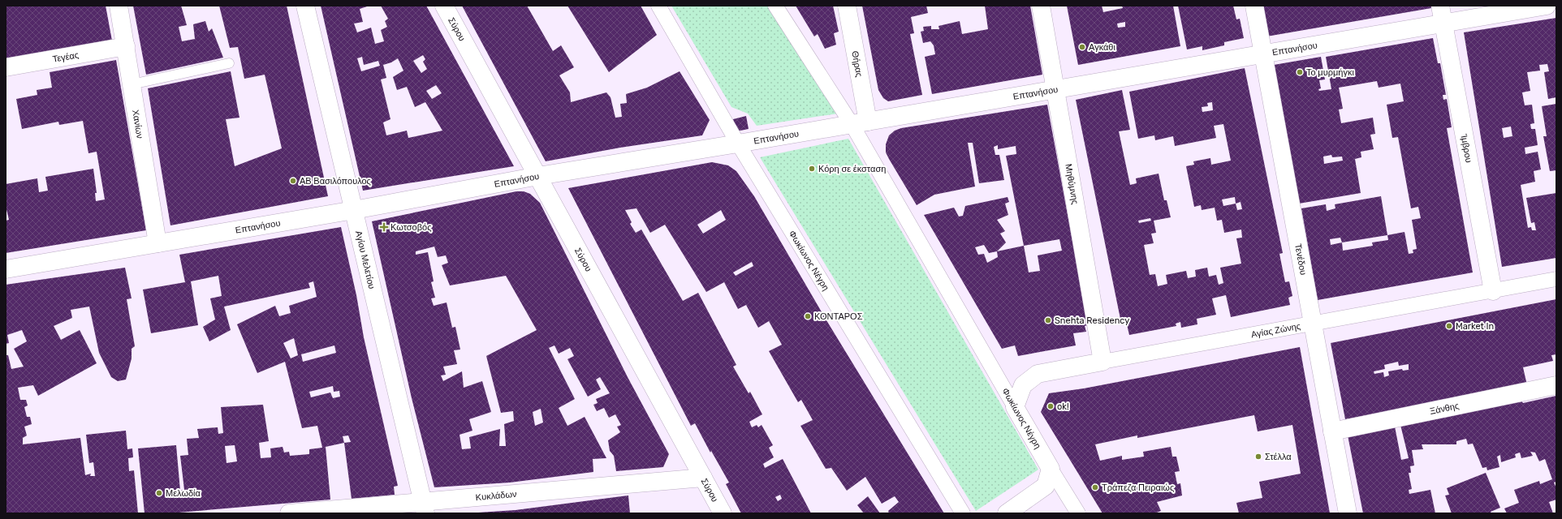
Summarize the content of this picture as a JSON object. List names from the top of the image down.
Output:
{
  "streets": {
    "street": [
      "Σύρου",
      "Επτανήσου",
      "Τεγέας",
      "Θήρας",
      "Χανίων",
      "Ίμβρου",
      "Μηθύμνης",
      "Αγίου Μελετίου",
      "Τενέδου",
      "Φωκίωνος Νέγρη",
      "Αγίας Ζώνης",
      "Ξάνθης",
      "Κυκλάδων"
    ]
  },
  "crossings": [
    ["Σύρου", "Επτανήσου"],
    ["Σύρου", "Κυκλάδων"],
    ["Επτανήσου", "Θήρας"],
    ["Επτανήσου", "Χανίων"],
    ["Επτανήσου", "Ίμβρου"],
    ["Επτανήσου", "Μηθύμνης"],
    ["Επτανήσου", "Αγίου Μελετίου"],
    ["Επτανήσου", "Τενέδου"],
    ["Επτανήσου", "Φωκίωνος Νέγρη"],
    ["Τεγέας", "Χανίων"],
    ["Θήρας", "Φωκίωνος Νέγρη"],
    ["Ίμβρου", "Αγίας Ζώνης"],
    ["Μηθύμνης", "Αγίας Ζώνης"],
    ["Αγίου Μελετίου", "Κυκλάδων"],
    ["Τενέδου", "Αγίας Ζώνης"],
    ["Τενέδου", "Ξάνθης"],
    ["Φωκίωνος Νέγρη", "Αγίας Ζώνης"]
  ],
  "places": {
    "other": [
      "Αγκάθι",
      "Το μυρμήγκι",
      "Κόρη σε έκσταση",
      "ΑΒ Βασιλόπουλος",
      "ΚΟΝΤΑΡΟΣ",
      "Snehta Residency",
      "Market In",
      "ok!",
      "Στέλλα",
      "Τράπεζα Πειραιώς",
      "Μελωδία"
    ],
    "health": ["Κωτσοβός"]
  }
}
